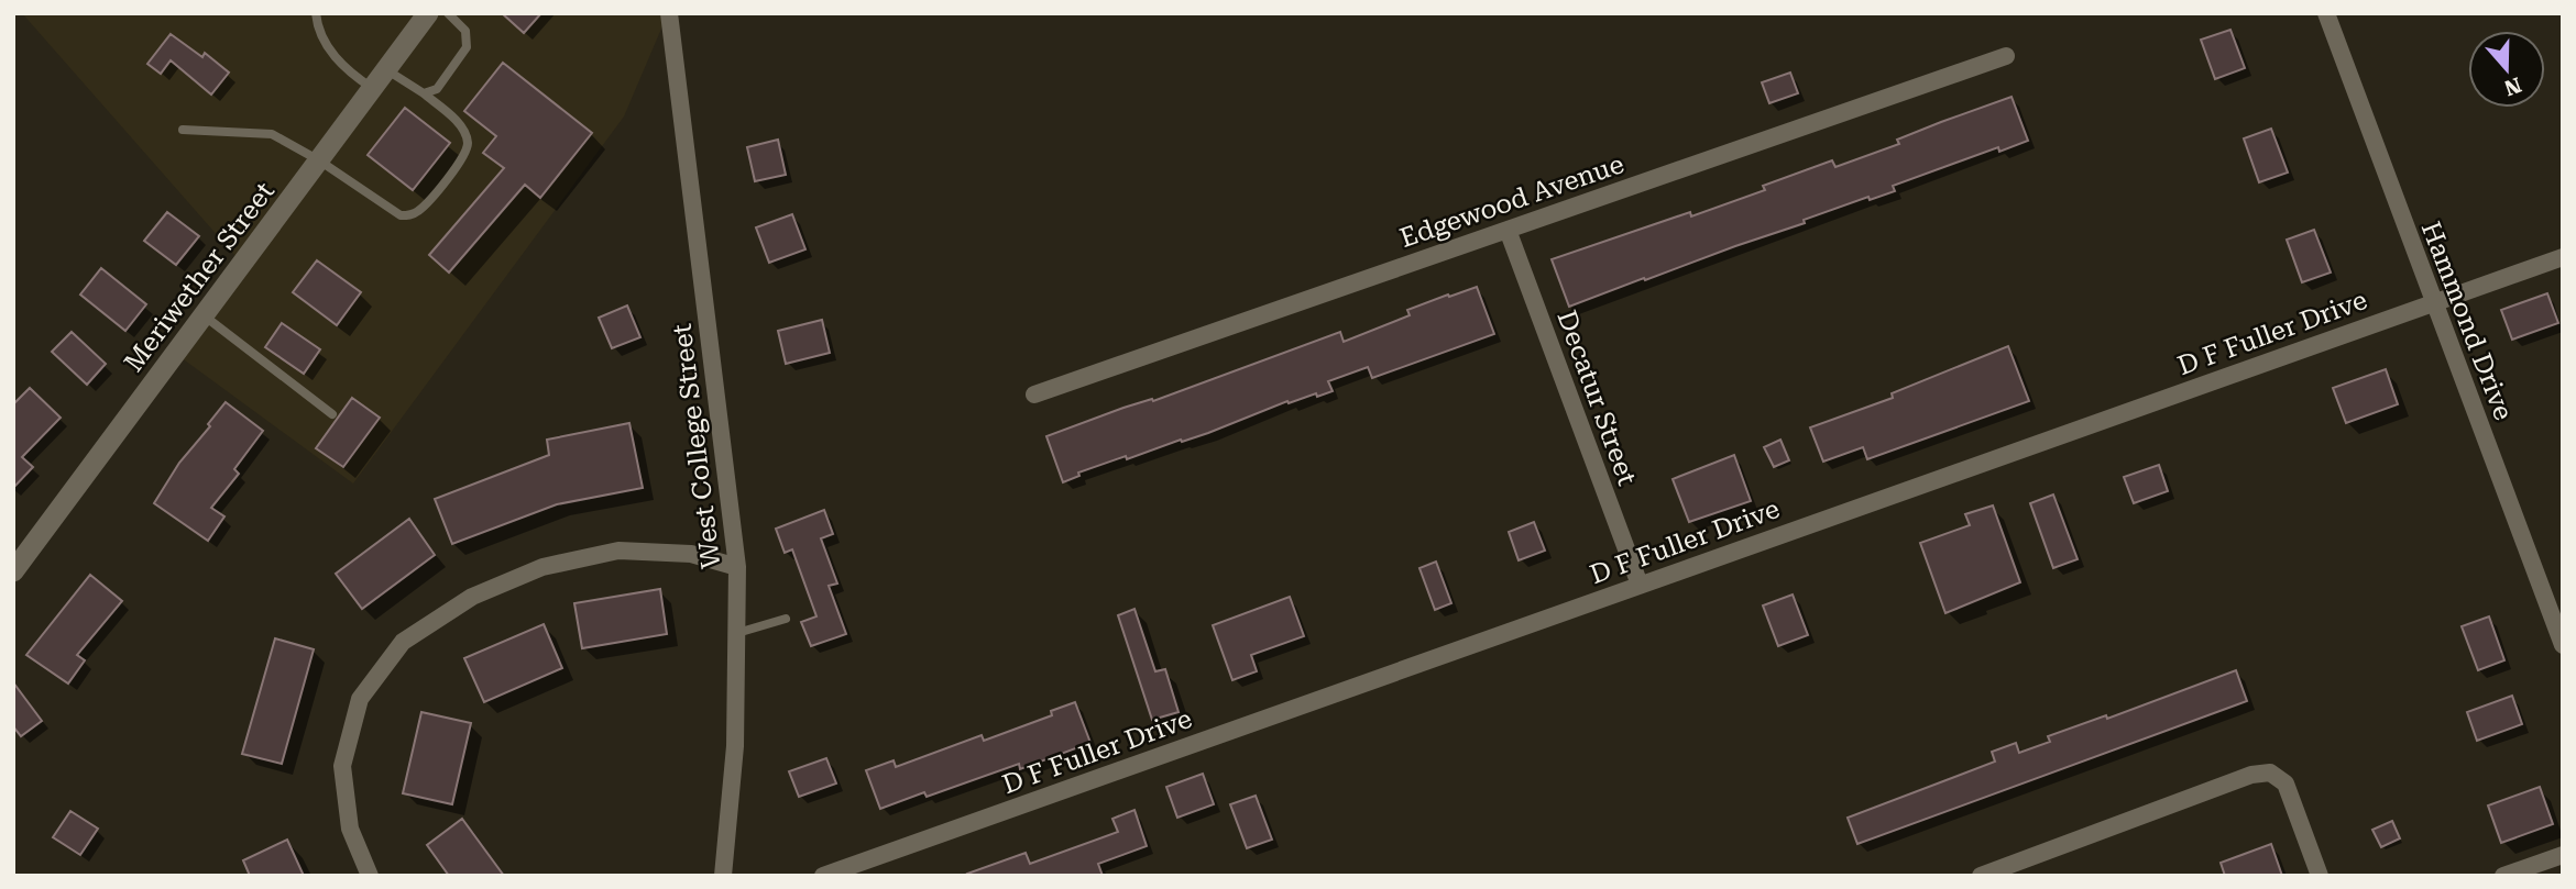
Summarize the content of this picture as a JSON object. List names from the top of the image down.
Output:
{
  "streets": {
    "street": [
      "Edgewood Avenue",
      "Meriwether Street",
      "Hammond Drive",
      "D F Fuller Drive",
      "Decatur Street",
      "West College Street"
    ]
  },
  "crossings": [
    ["Edgewood Avenue", "Decatur Street"],
    ["Hammond Drive", "D F Fuller Drive"],
    ["D F Fuller Drive", "Decatur Street"]
  ],
  "north": "bottom"
}
